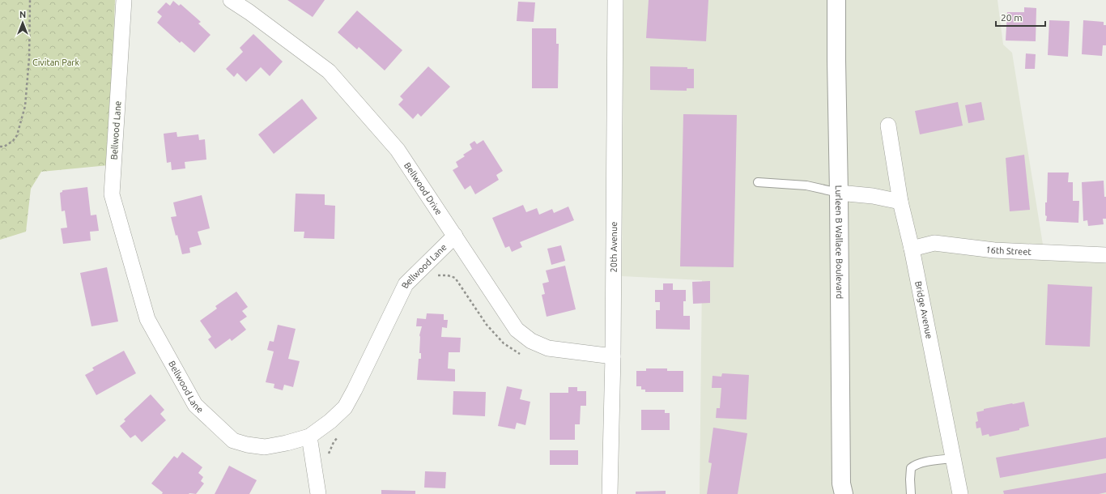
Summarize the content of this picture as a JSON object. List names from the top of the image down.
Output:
{
  "streets": {
    "highway": ["Lurleen B Wallace Boulevard"],
    "street": [
      "Bellwood Lane",
      "Bellwood Drive",
      "20th Avenue",
      "16th Street",
      "Bridge Avenue"
    ]
  },
  "crossings": [
    ["Bellwood Lane", "Bellwood Drive"],
    ["Bellwood Drive", "20th Avenue"],
    ["16th Street", "Bridge Avenue"]
  ],
  "parks": ["Civitan Park"],
  "scale_bar": "20 m",
  "north": "top"
}
